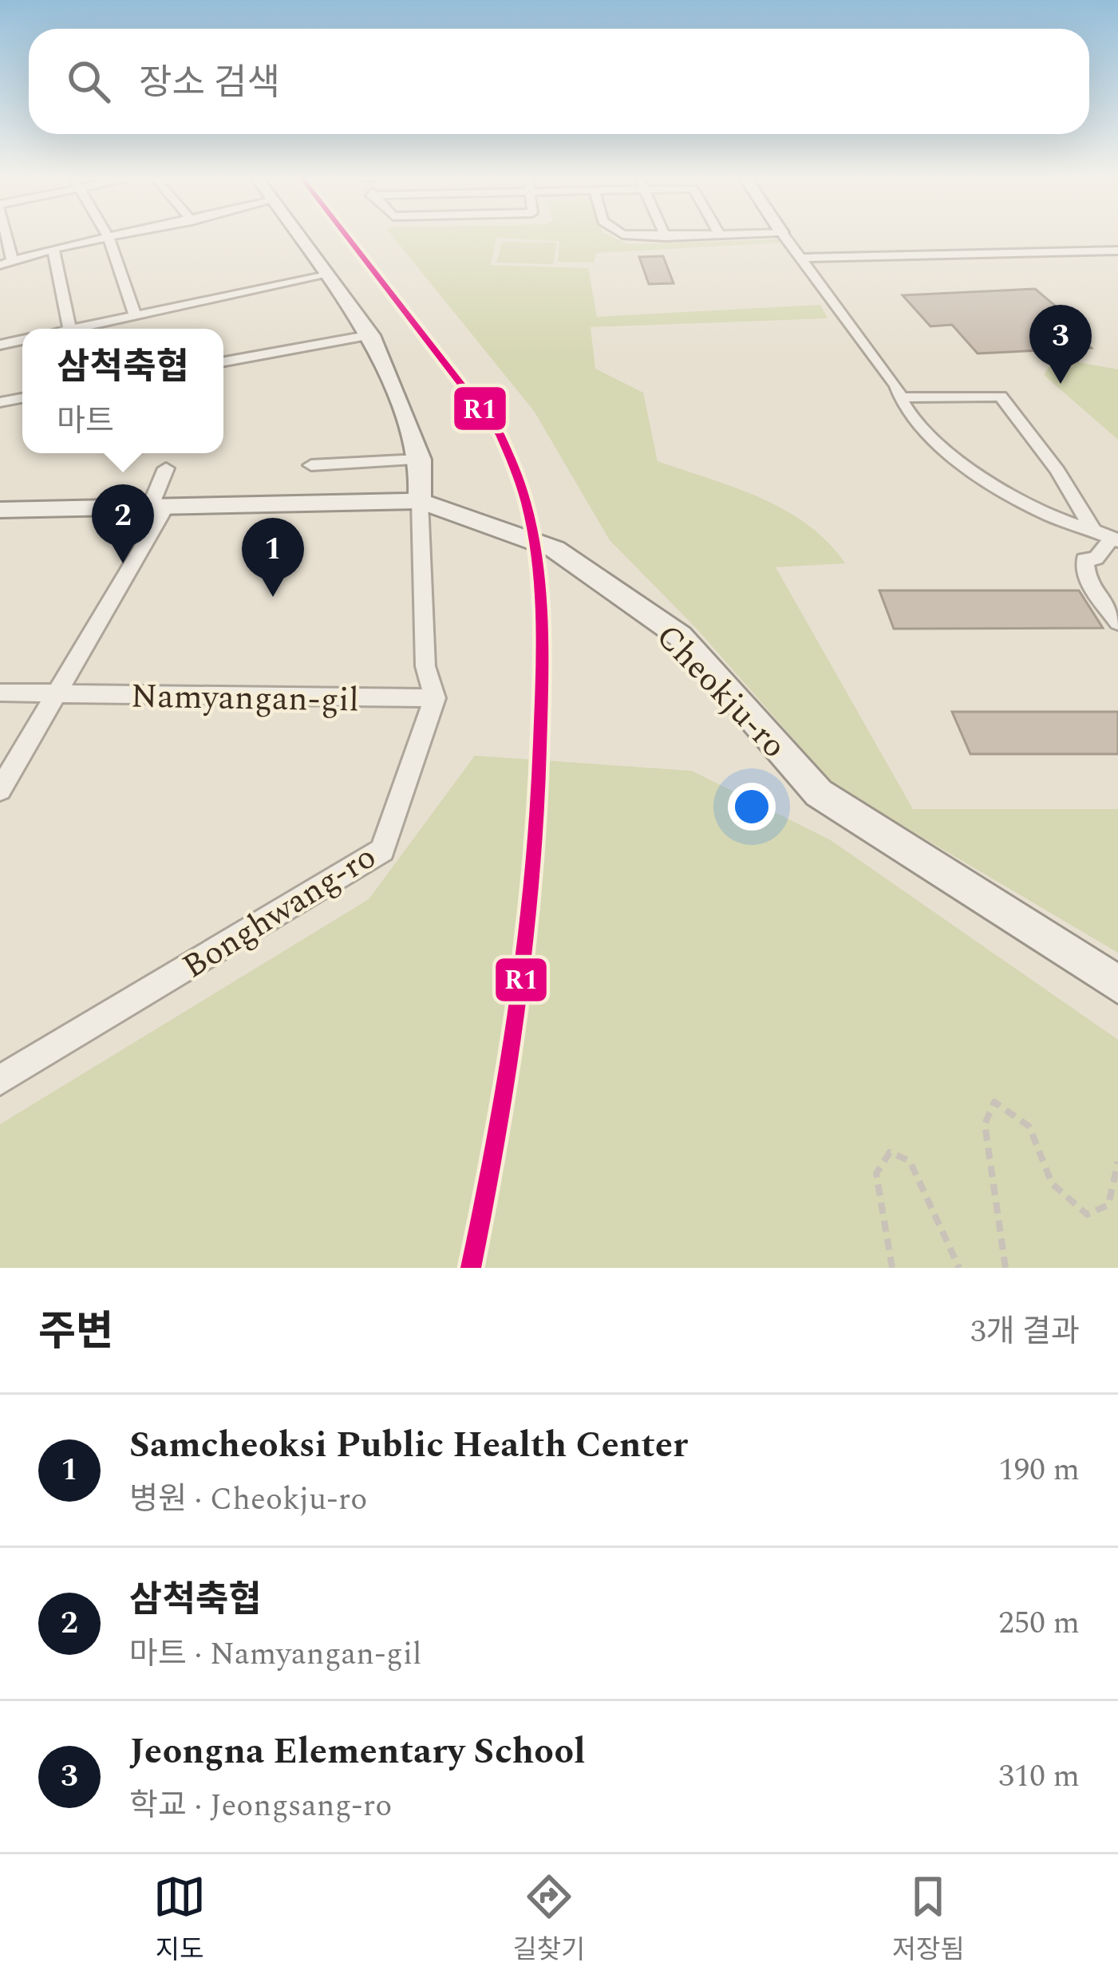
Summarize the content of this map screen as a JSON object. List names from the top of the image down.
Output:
{
  "streets": {
    "street": ["Cheokju-ro", "Namyangan-gil", "Bonghwang-ro"]
  },
  "crossings": [
    ["Namyangan-gil", "Bonghwang-ro"]
  ],
  "lines": ["transit line R1"],
  "page": {
    "search": "장소 검색",
    "pins": ["3", "2", "1"],
    "popup": ["삼척축협", "마트"],
    "heading": ["주변", "3개 결과"],
    "list": [
      {
        "mark": "1",
        "name": "Samcheoksi Public Health Center",
        "note": "병원 · Cheokju-ro",
        "value": "190 m"
      },
      {
        "mark": "2",
        "name": "삼척축협",
        "note": "마트 · Namyangan-gil",
        "value": "250 m"
      },
      {
        "mark": "3",
        "name": "Jeongna Elementary School",
        "note": "학교 · Jeongsang-ro",
        "value": "310 m"
      }
    ],
    "nav": ["지도", "길찾기", "저장됨"]
  }
}
